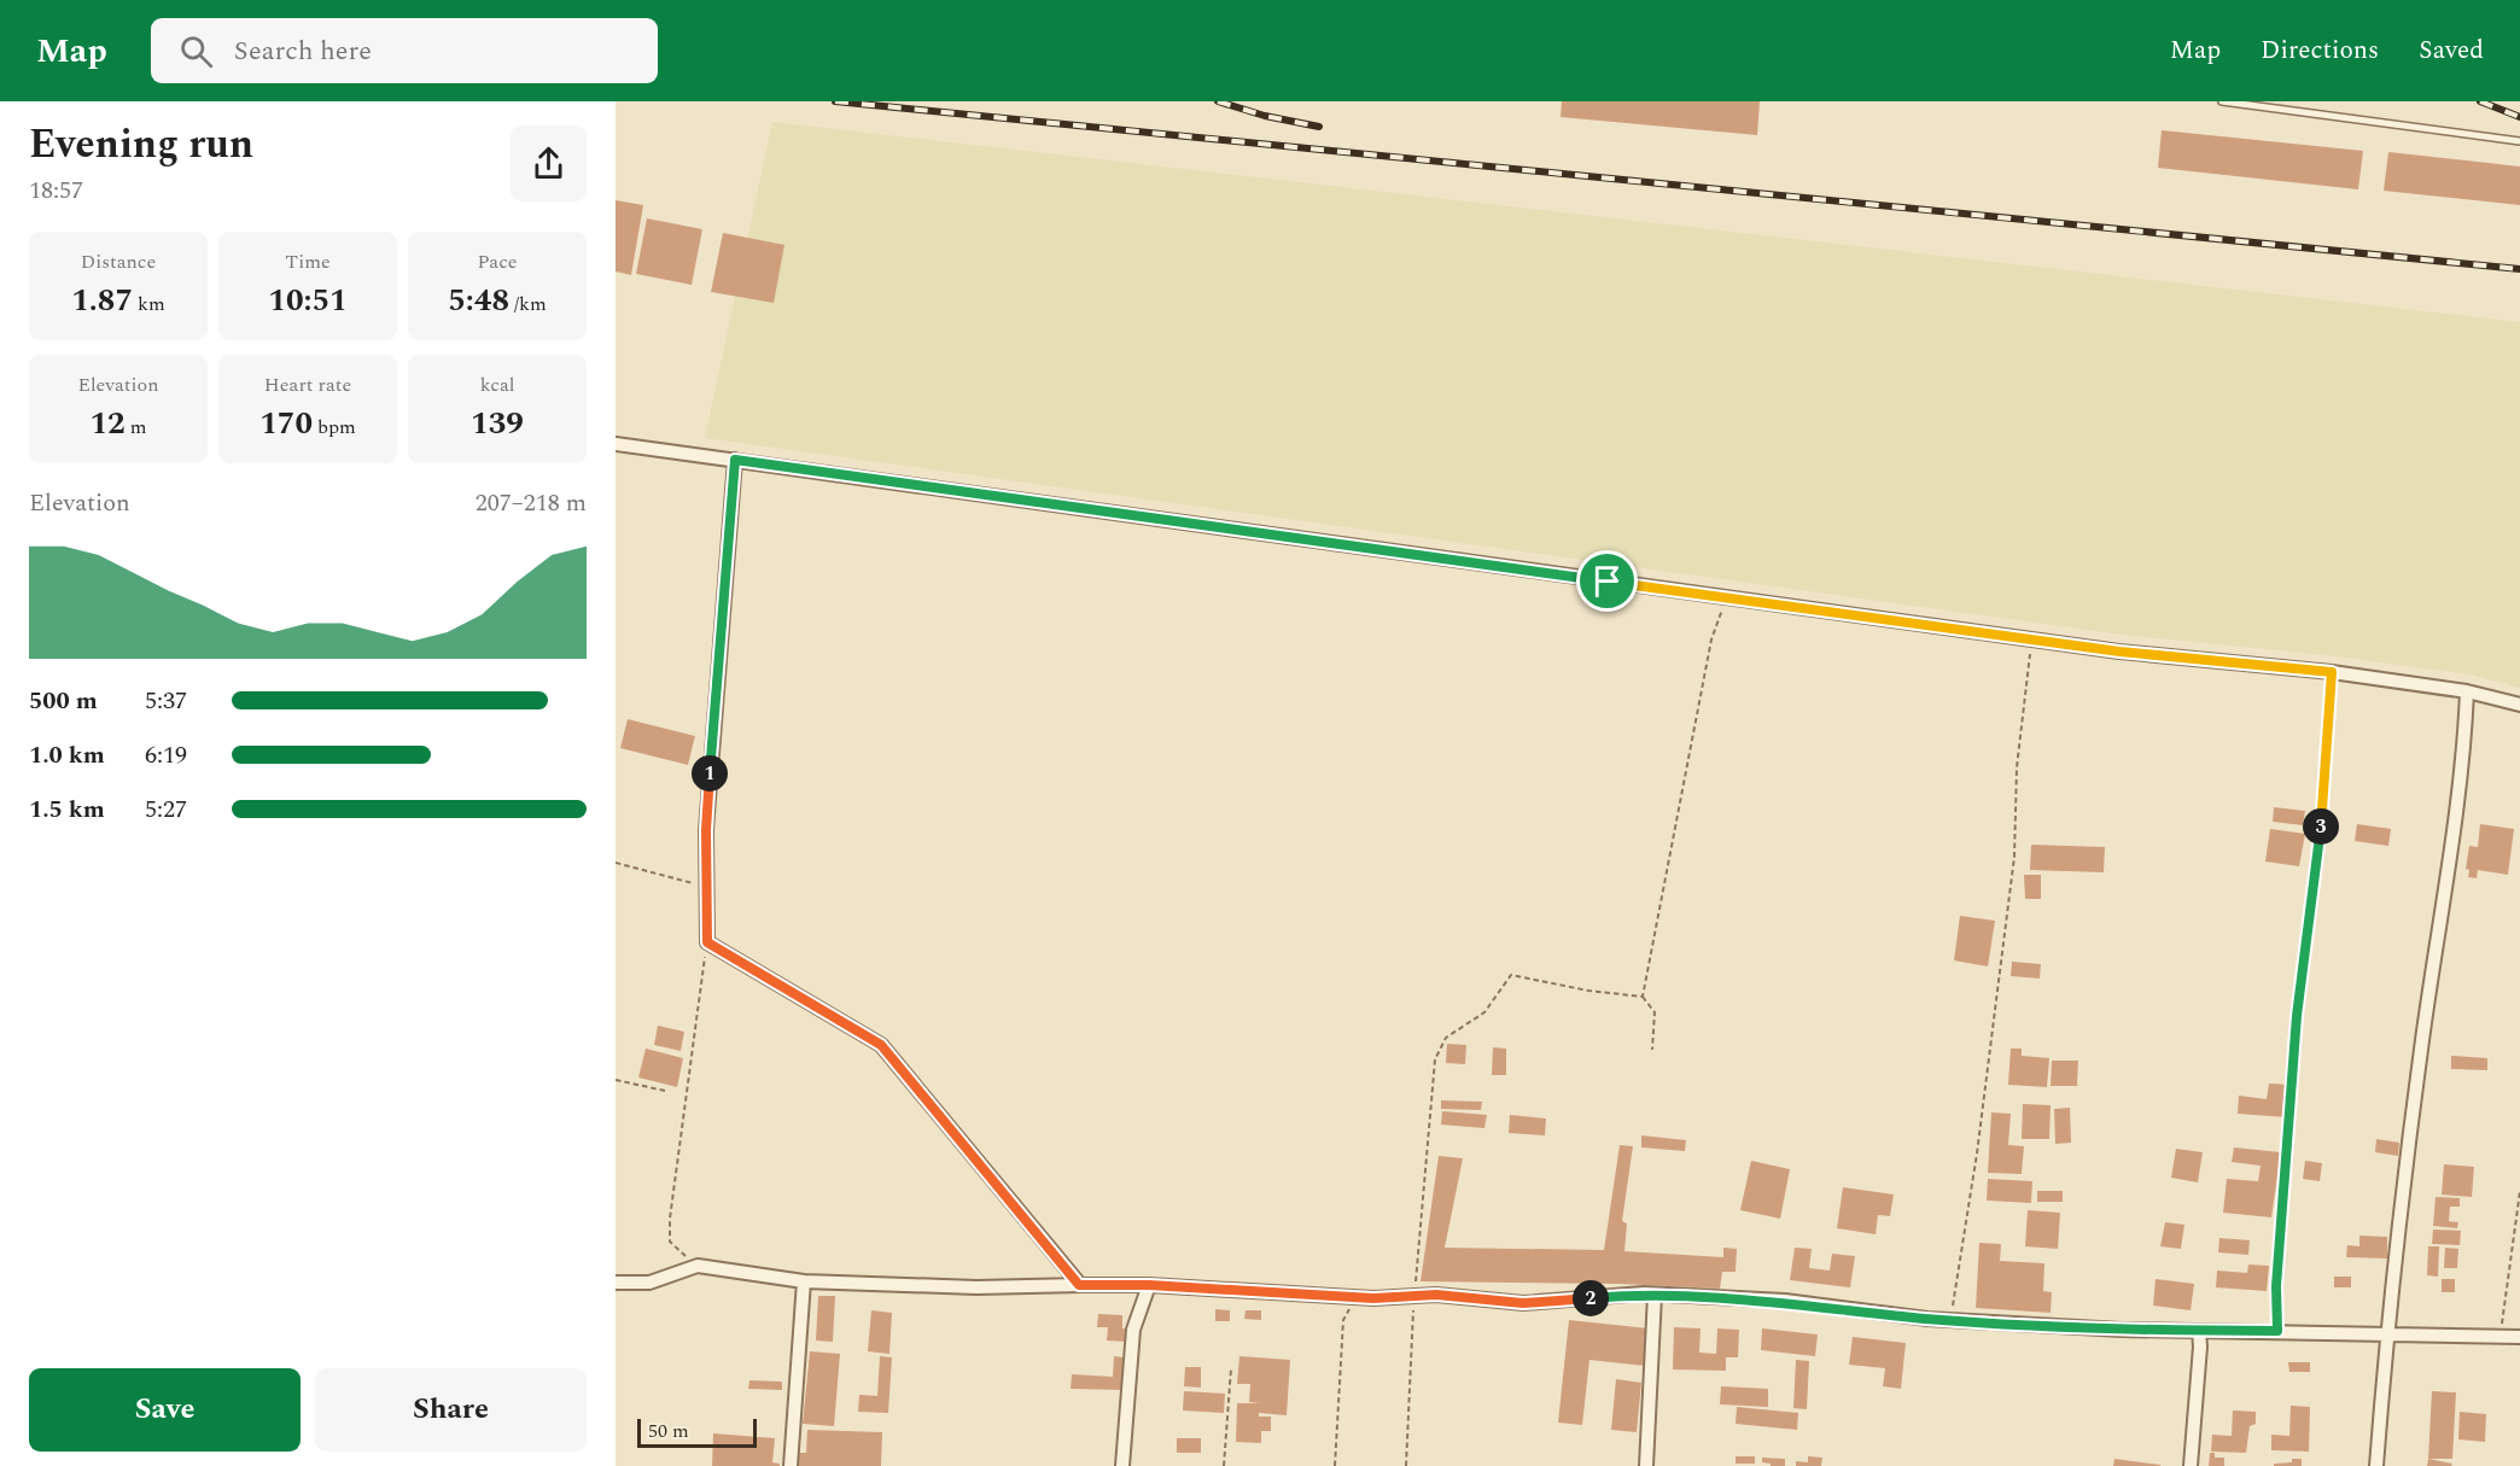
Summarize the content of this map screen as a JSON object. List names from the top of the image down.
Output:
{
  "scale_bar": "50 m",
  "page": {
    "header": "Map",
    "search": "Search here",
    "nav": ["Map", "Directions", "Saved"],
    "heading": ["Evening run", "18:57"],
    "stats": [
      ["Distance", "1.87 km"],
      ["Time", "10:51"],
      ["Pace", "5:48 /km"],
      ["Elevation", "12 m"],
      ["Heart rate", "170 bpm"],
      ["kcal", "139"]
    ],
    "chart": ["Elevation", "207–218 m"],
    "list": [
      {
        "name": "500 m",
        "note": "5:37"
      },
      {
        "name": "1.0 km",
        "note": "6:19"
      },
      {
        "name": "1.5 km",
        "note": "5:27"
      }
    ],
    "pins": ["1", "3", "2"],
    "buttons": ["Save", "Share"],
    "scale": "50 m"
  }
}
